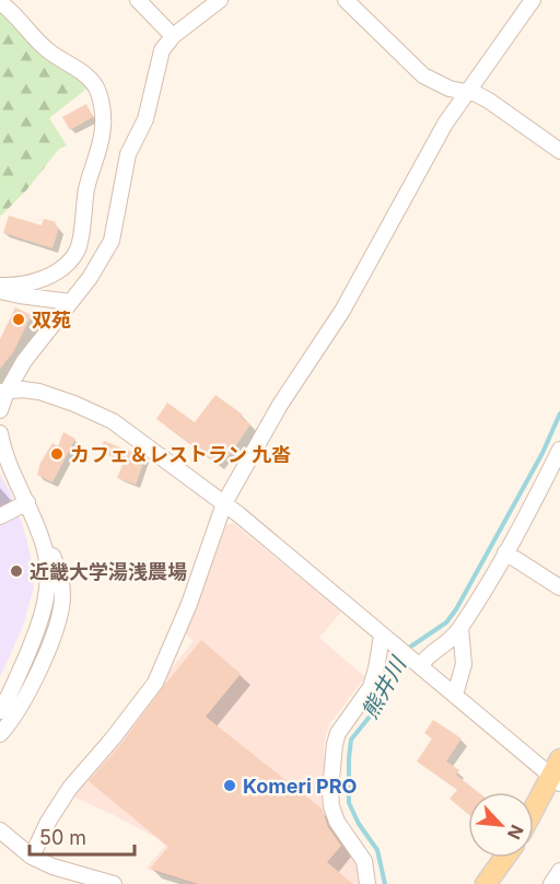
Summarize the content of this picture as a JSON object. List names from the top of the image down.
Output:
{
  "water": ["熊井川"],
  "places": [
    "双苑",
    "カフェ＆レストラン 九沓",
    "近畿大学湯浅農場",
    "Komeri PRO"
  ],
  "scale_bar": "50 m",
  "north": "bottom right"
}
